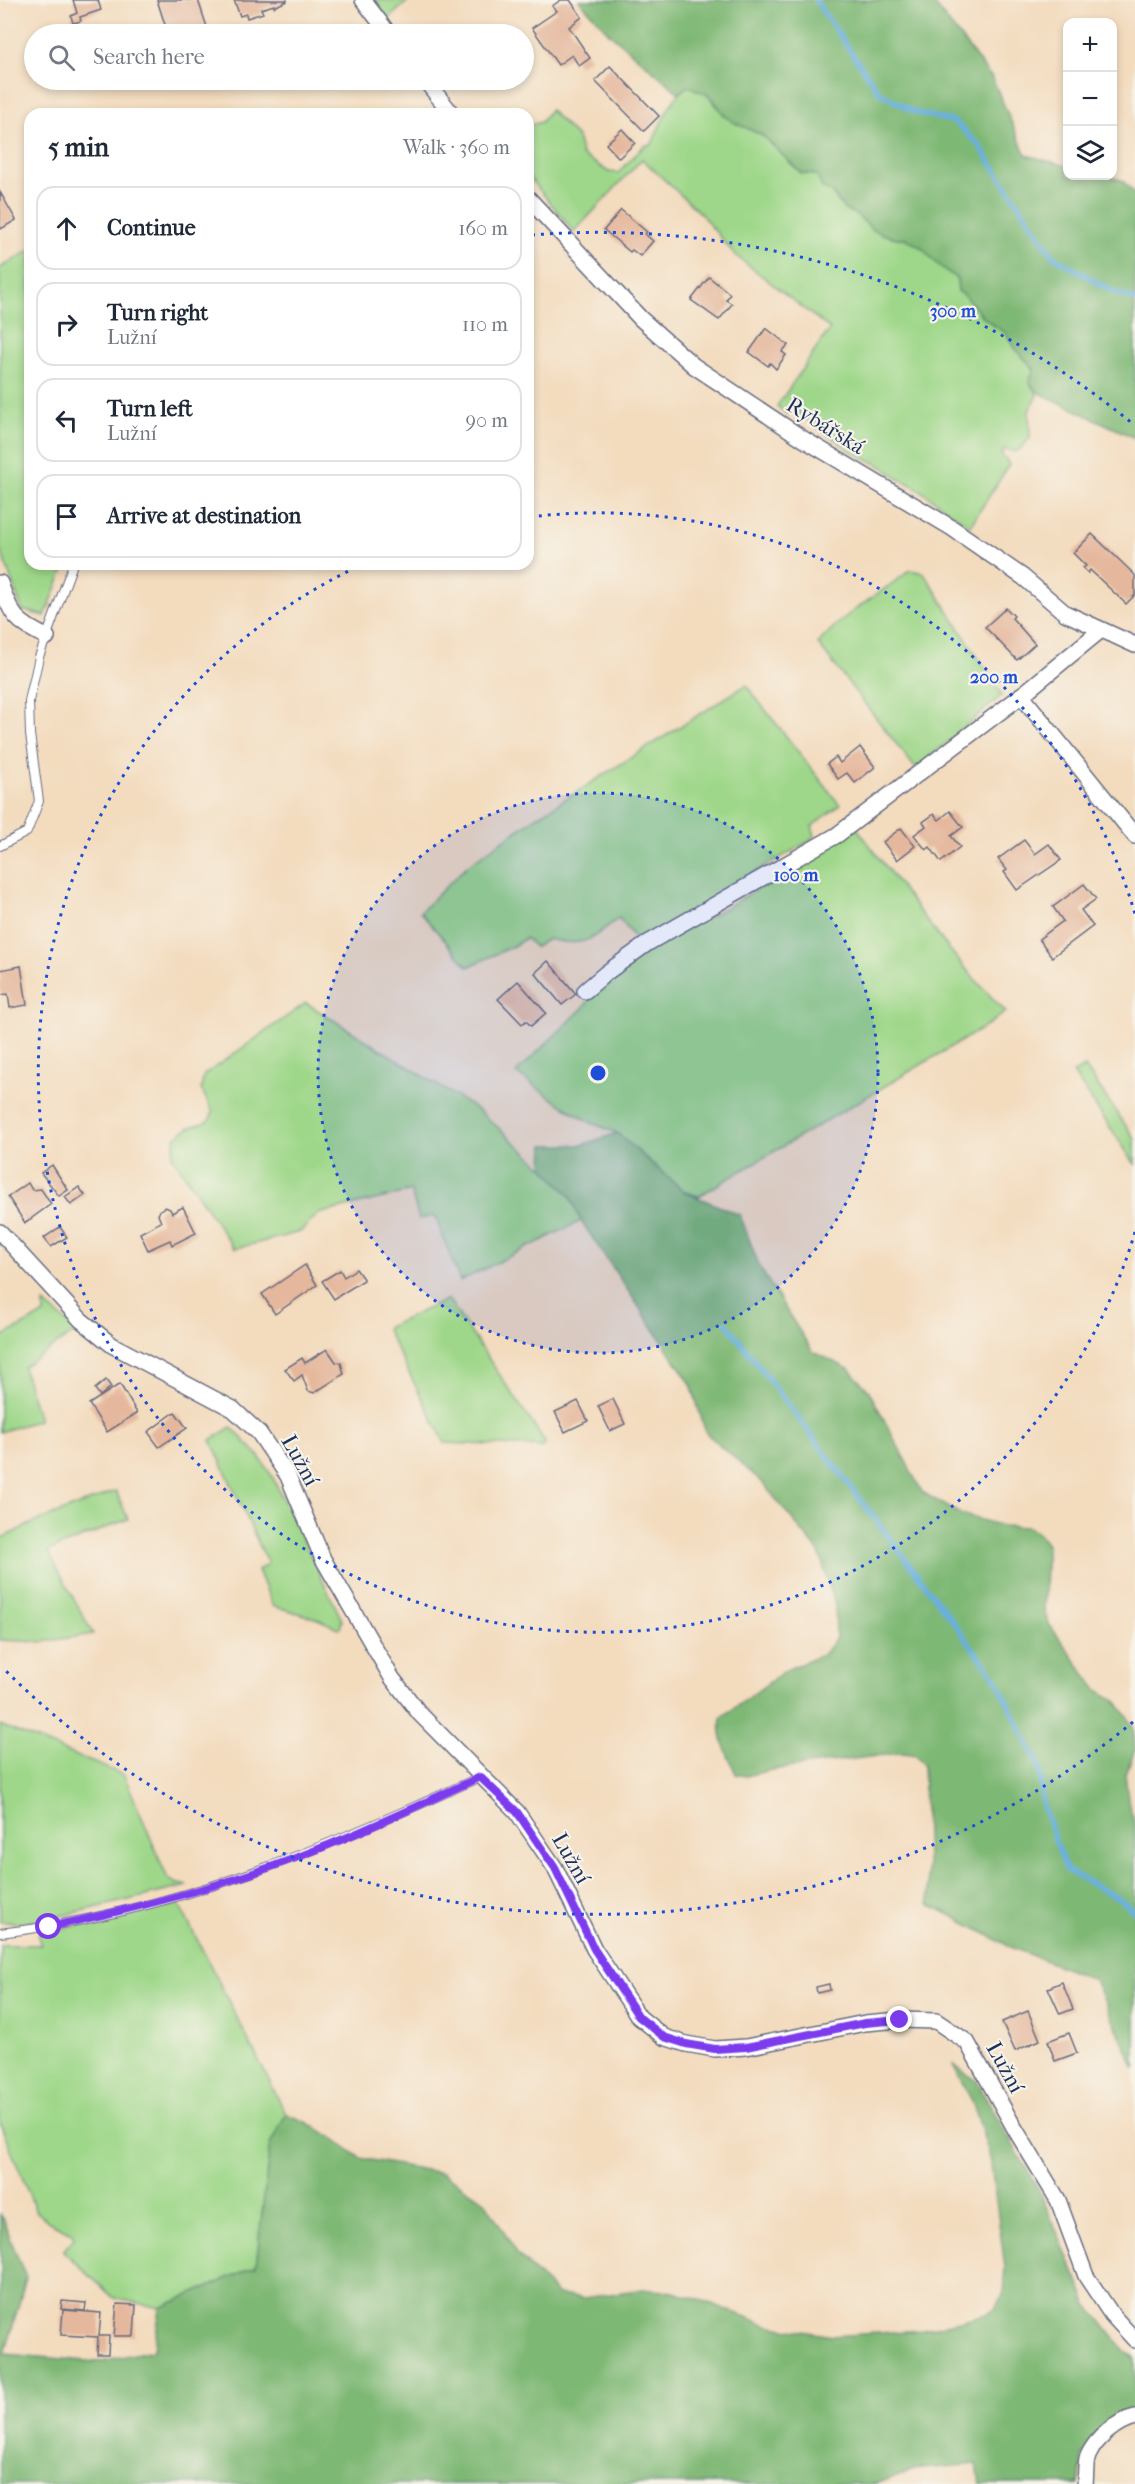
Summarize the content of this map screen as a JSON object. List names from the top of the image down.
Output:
{
  "streets": {
    "street": ["Rybářská", "Lužní"]
  },
  "page": {
    "map_buttons": ["+", "−"],
    "search": "Search here",
    "heading": ["5 min", "Walk · 360 m"],
    "list": [
      ["Continue", "160 m"],
      ["Turn right", "Lužní", "110 m"],
      ["Turn left", "Lužní", "90 m"],
      "Arrive at destination"
    ]
  },
  "rings": ["300 m", "200 m", "100 m"]
}
